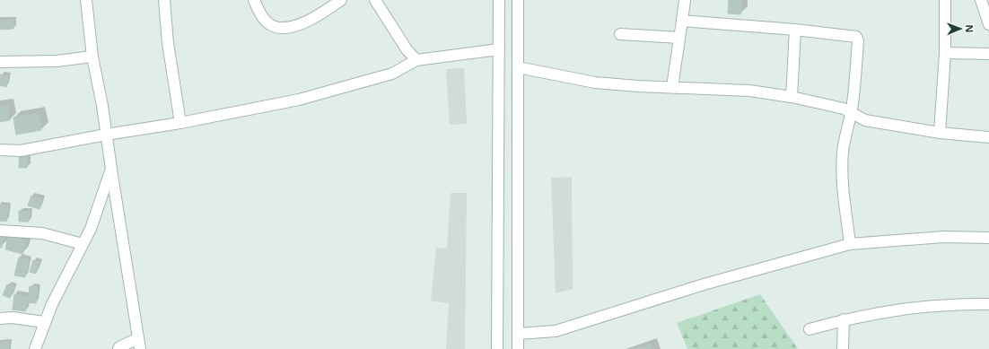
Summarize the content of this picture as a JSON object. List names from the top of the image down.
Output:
{
  "north": "right"
}
